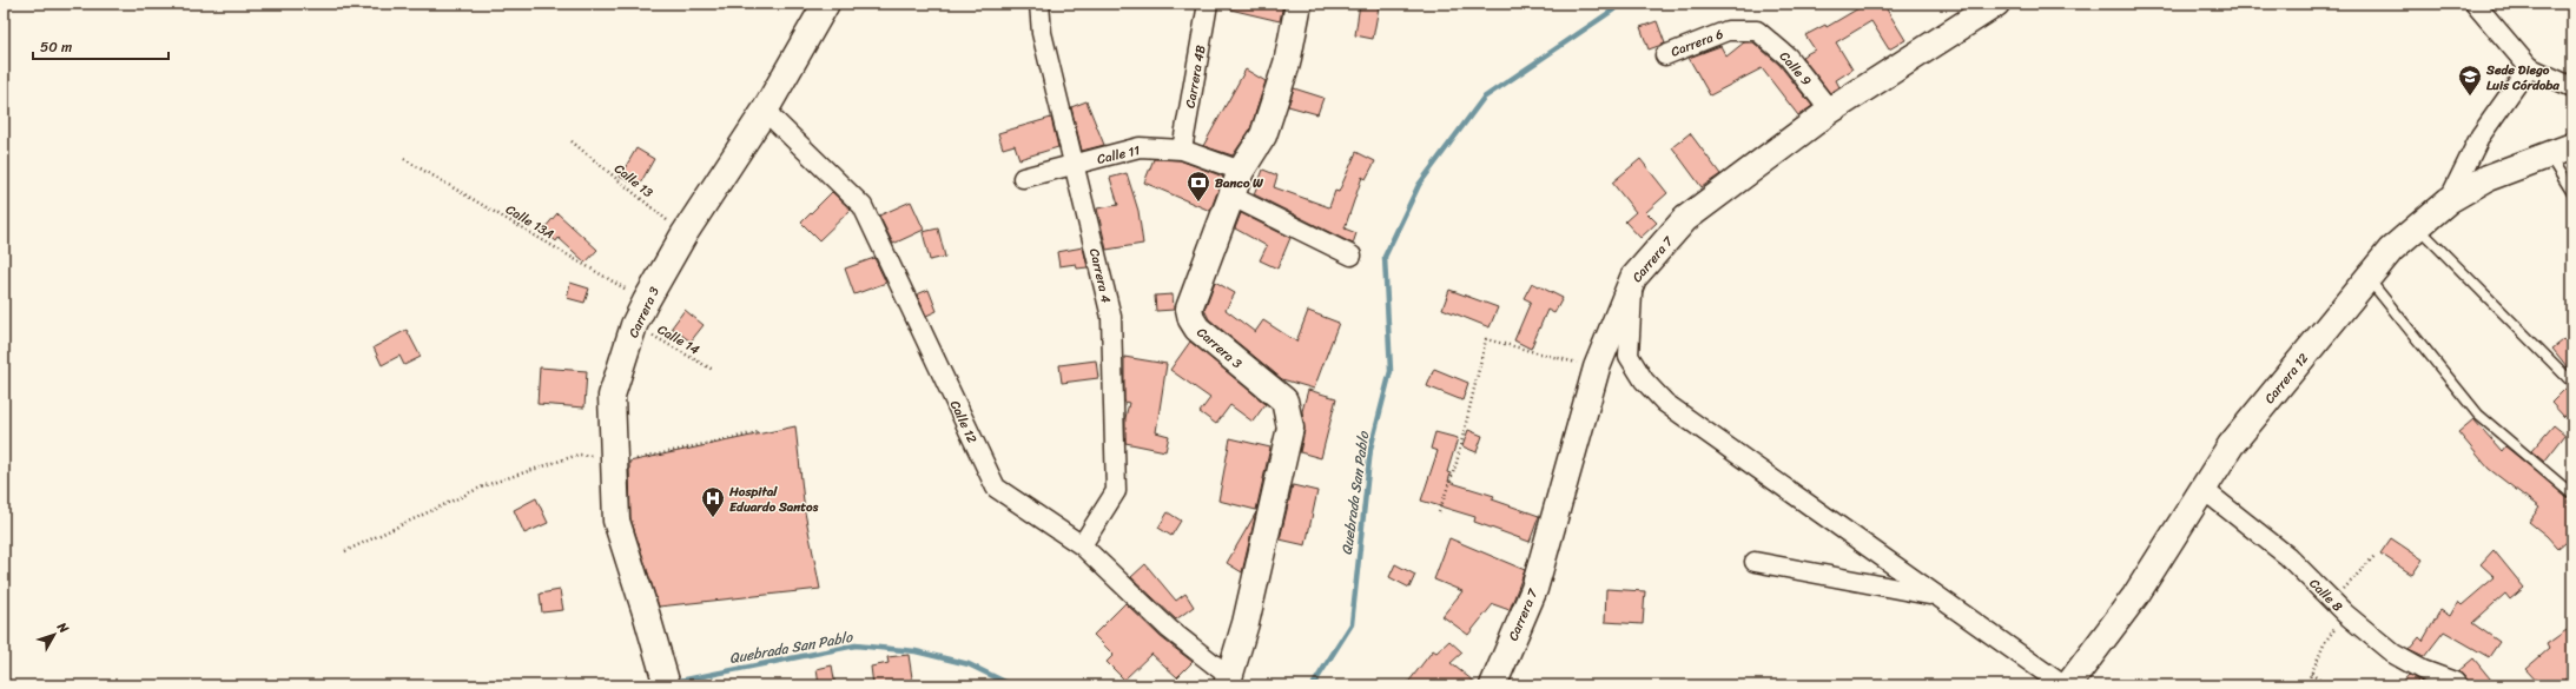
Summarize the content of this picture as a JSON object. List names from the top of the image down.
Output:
{
  "streets": {
    "main road": ["Carrera 7", "Carrera 3", "Carrera 12"],
    "street": [
      "Carrera 6",
      "Calle 9",
      "Carrera 4B",
      "Calle 11",
      "Carrera 4",
      "Calle 12",
      "Calle 8"
    ],
    "path": ["Calle 13", "Calle 13A", "Calle 14"]
  },
  "crossings": [
    ["Carrera 6", "Calle 9"],
    ["Calle 9", "Carrera 7"],
    ["Carrera 4B", "Calle 11"],
    ["Calle 11", "Carrera 4"],
    ["Calle 11", "Carrera 3"],
    ["Calle 13", "Carrera 3"],
    ["Calle 13A", "Carrera 3"],
    ["Carrera 4", "Calle 12"],
    ["Carrera 3", "Calle 14"],
    ["Carrera 3", "Calle 12"],
    ["Carrera 12", "Calle 8"]
  ],
  "water": ["Quebrada San Pablo"],
  "places": {
    "school or university": ["Sede Diego Luis Córdoba"],
    "bank": ["Banco W"],
    "hospital": ["Hospital Eduardo Santos"]
  },
  "scale_bar": "50 m",
  "north": "top right"
}
